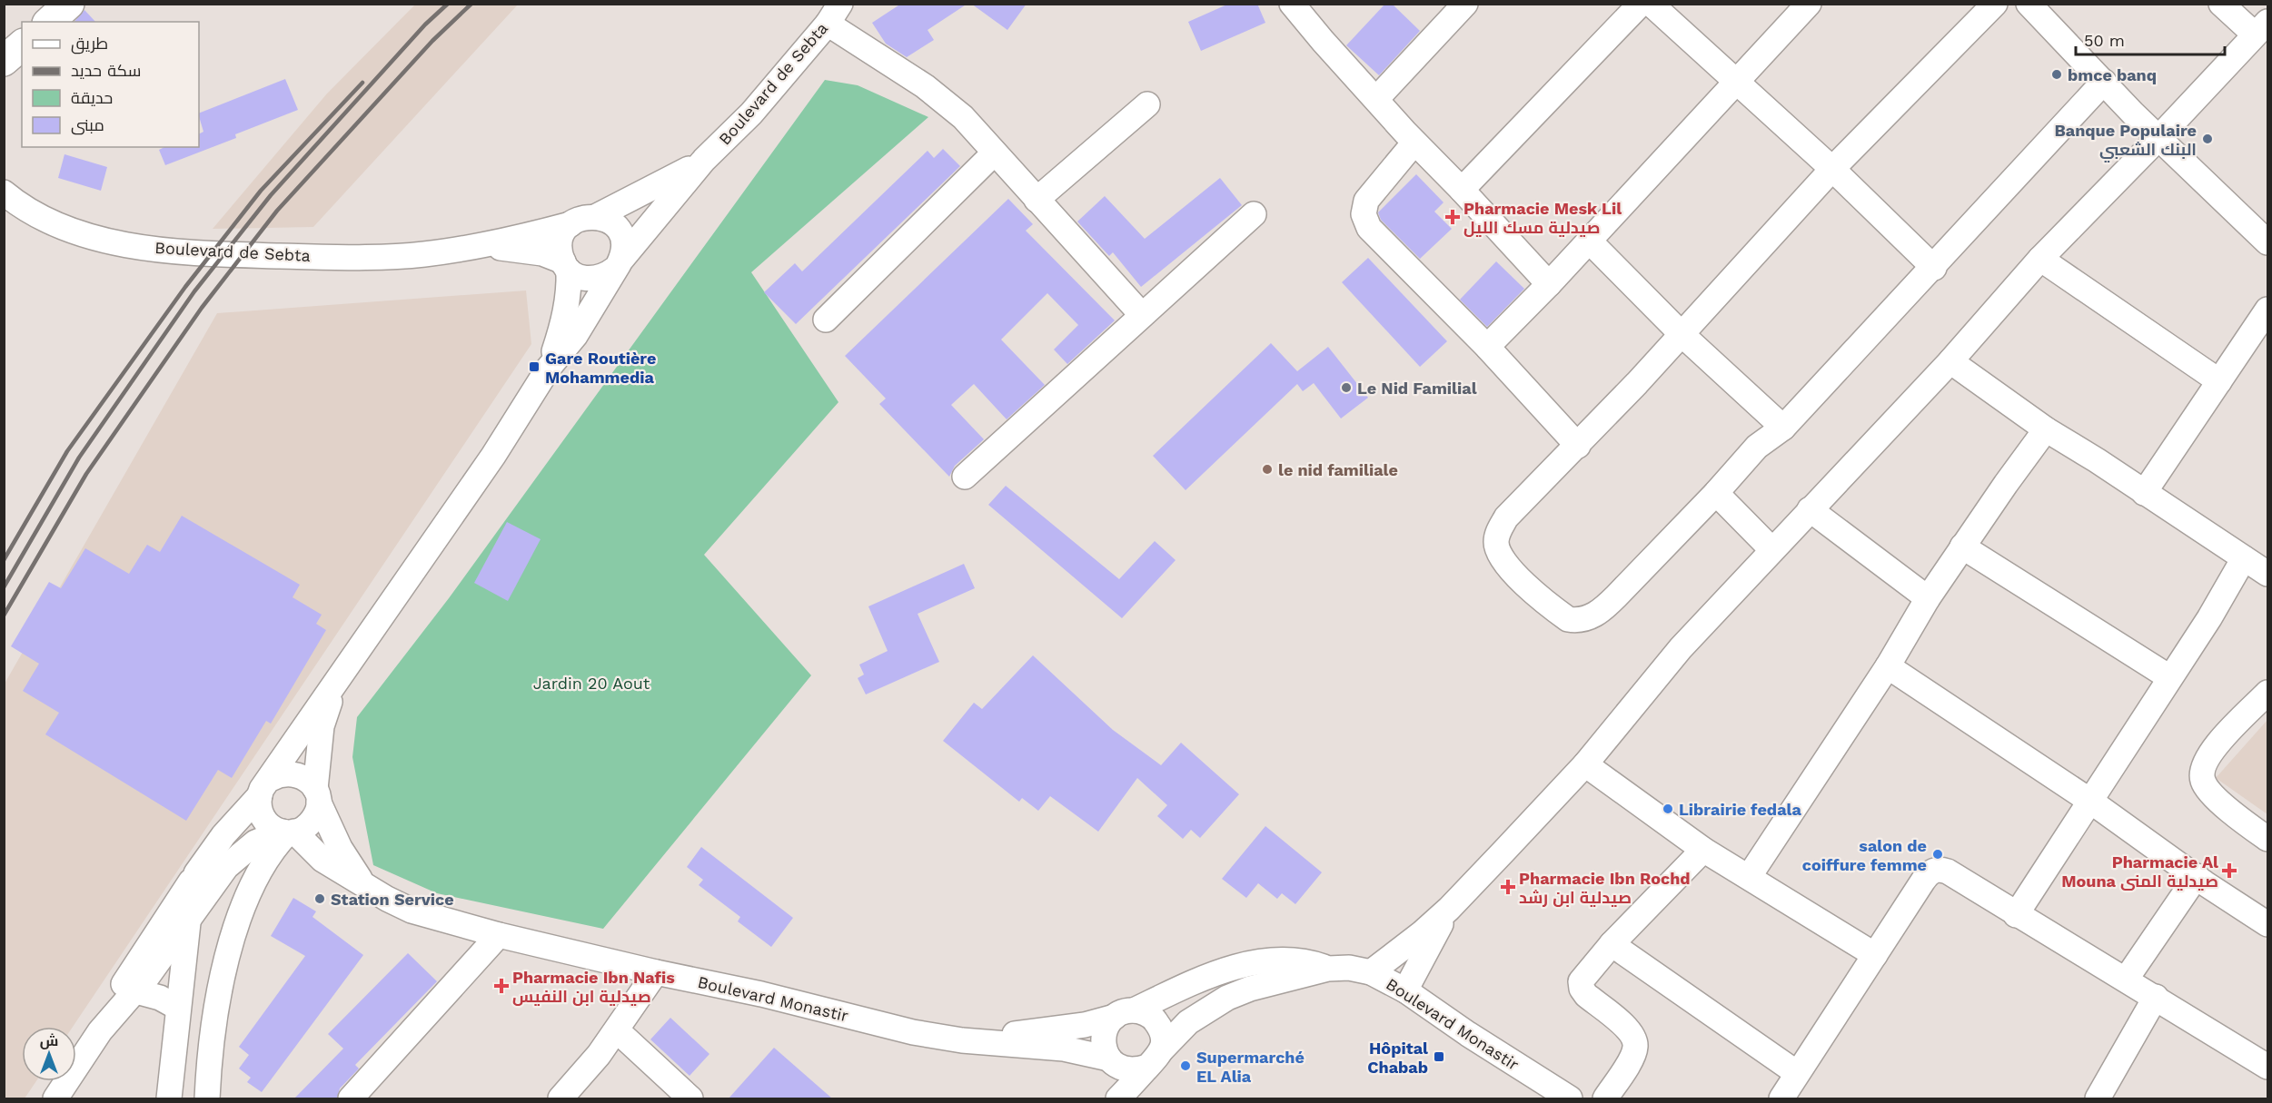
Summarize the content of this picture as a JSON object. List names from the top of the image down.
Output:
{
  "streets": {
    "street": ["Boulevard de Sebta", "Boulevard Monastir"]
  },
  "parks": ["Jardin 20 Aout"],
  "places": {
    "other": [
      "bmce banq",
      "Banque Populaire البنك الشعبي",
      "Le Nid Familial",
      "le nid familiale",
      "Librairie fedala",
      "salon de coiffure femme",
      "Station Service",
      "Supermarché EL Alia"
    ],
    "health": [
      "Pharmacie Mesk Lil صيدلية مسك الليل",
      "Pharmacie Al Mouna صيدلية المنى",
      "Pharmacie Ibn Rochd صيدلية ابن رشد",
      "Pharmacie Ibn Nafis صيدلية ابن النفيس"
    ],
    "transit": ["Gare Routière Mohammedia", "Hôpital Chabab"]
  },
  "legend": [
    "طريق",
    "سكة حديد",
    "حديقة",
    "مبنى"
  ],
  "scale_bar": "50 m",
  "north": "top"
}
